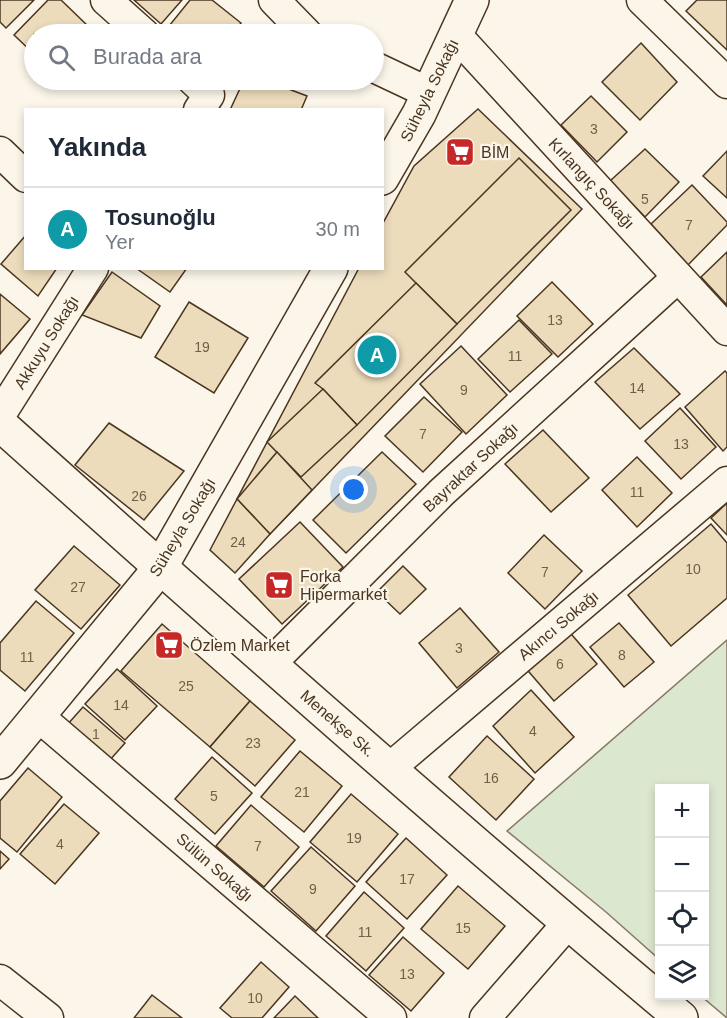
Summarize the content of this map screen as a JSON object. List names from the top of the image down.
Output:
{
  "streets": {
    "street": [
      "Süheyla Sokağı",
      "Kırlangıç Sokağı",
      "Akkuyu Sokağı",
      "Bayraktar Sokağı",
      "Akıncı Sokağı",
      "Menekşe Sk.",
      "Sülün Sokağı"
    ]
  },
  "crossings": [
    ["Süheyla Sokağı", "Kırlangıç Sokağı"],
    ["Süheyla Sokağı", "Menekşe Sk."],
    ["Süheyla Sokağı", "Sülün Sokağı"],
    ["Kırlangıç Sokağı", "Bayraktar Sokağı"],
    ["Bayraktar Sokağı", "Menekşe Sk."],
    ["Akıncı Sokağı", "Menekşe Sk."]
  ],
  "places": {
    "supermarket": ["BİM", "Forka Hipermarket", "Özlem Market"]
  },
  "house_numbers": [
    "3",
    "5",
    "7",
    "13",
    "19",
    "11",
    "14",
    "9",
    "7",
    "13",
    "11",
    "26",
    "24",
    "10",
    "7",
    "27",
    "3",
    "8",
    "11",
    "6",
    "25",
    "14",
    "4",
    "1",
    "23",
    "16",
    "21",
    "5",
    "19",
    "4",
    "7",
    "17",
    "9",
    "15",
    "11",
    "13",
    "10"
  ],
  "page": {
    "search": "Burada ara",
    "heading": "Yakında",
    "list": [
      {
        "mark": "A",
        "name": "Tosunoğlu",
        "note": "Yer",
        "value": "30 m"
      }
    ],
    "pins": "A",
    "map_buttons": ["+", "−"]
  }
}
